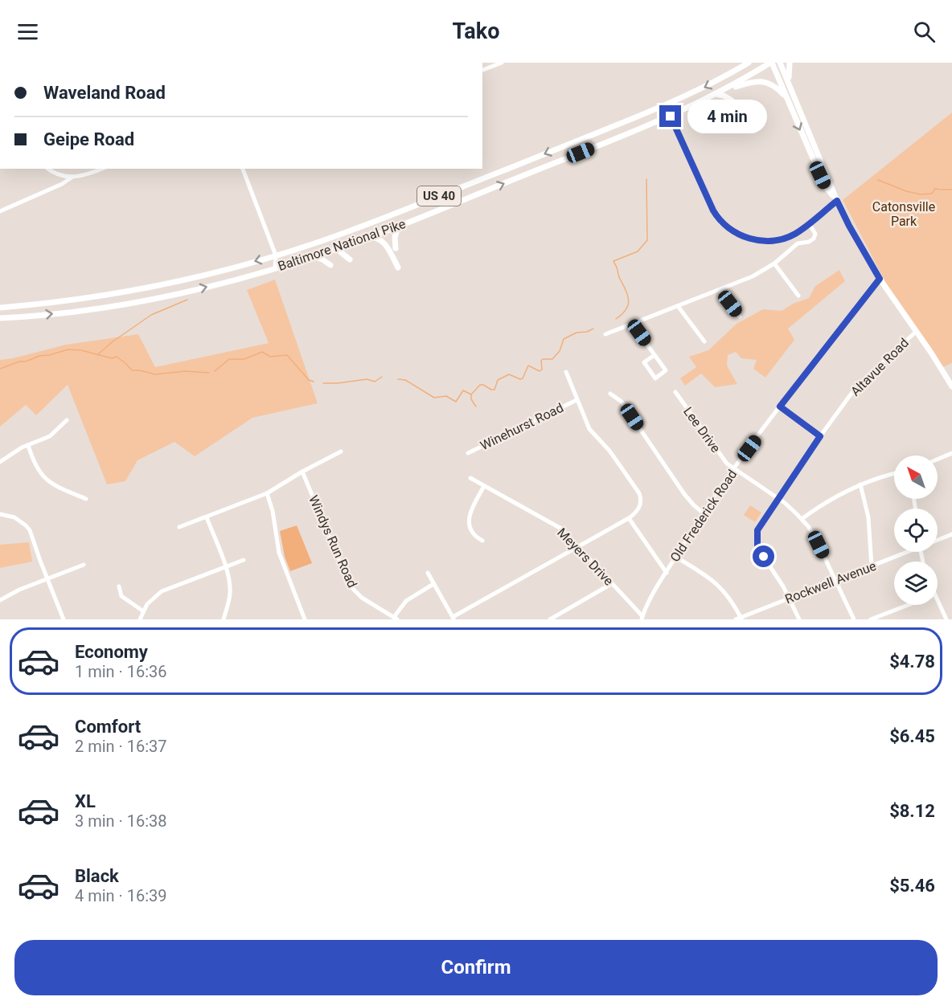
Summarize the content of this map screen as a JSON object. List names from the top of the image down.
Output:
{
  "streets": {
    "main road": ["US 40", "Baltimore National Pike"],
    "street": [
      "Altavue Road",
      "Winehurst Road",
      "Lee Drive",
      "Old Frederick Road",
      "Windys Run Road",
      "Meyers Drive",
      "Rockwell Avenue"
    ]
  },
  "crossings": [
    ["Altavue Road", "Lee Drive"],
    ["Altavue Road", "Rockwell Avenue"],
    ["Lee Drive", "Old Frederick Road"],
    ["Lee Drive", "Rockwell Avenue"],
    ["Old Frederick Road", "Meyers Drive"]
  ],
  "parks": ["Catonsville Park"],
  "north": "top left",
  "page": {
    "header": "Tako",
    "banner": ["Waveland Road", "Geipe Road"],
    "bubble": "4 min",
    "list": [
      {
        "name": "Economy",
        "note": "1 min · 16:36",
        "value": "$4.78"
      },
      {
        "name": "Comfort",
        "note": "2 min · 16:37",
        "value": "$6.45"
      },
      {
        "name": "XL",
        "note": "3 min · 16:38",
        "value": "$8.12"
      },
      {
        "name": "Black",
        "note": "4 min · 16:39",
        "value": "$5.46"
      }
    ],
    "buttons": "Confirm"
  }
}
